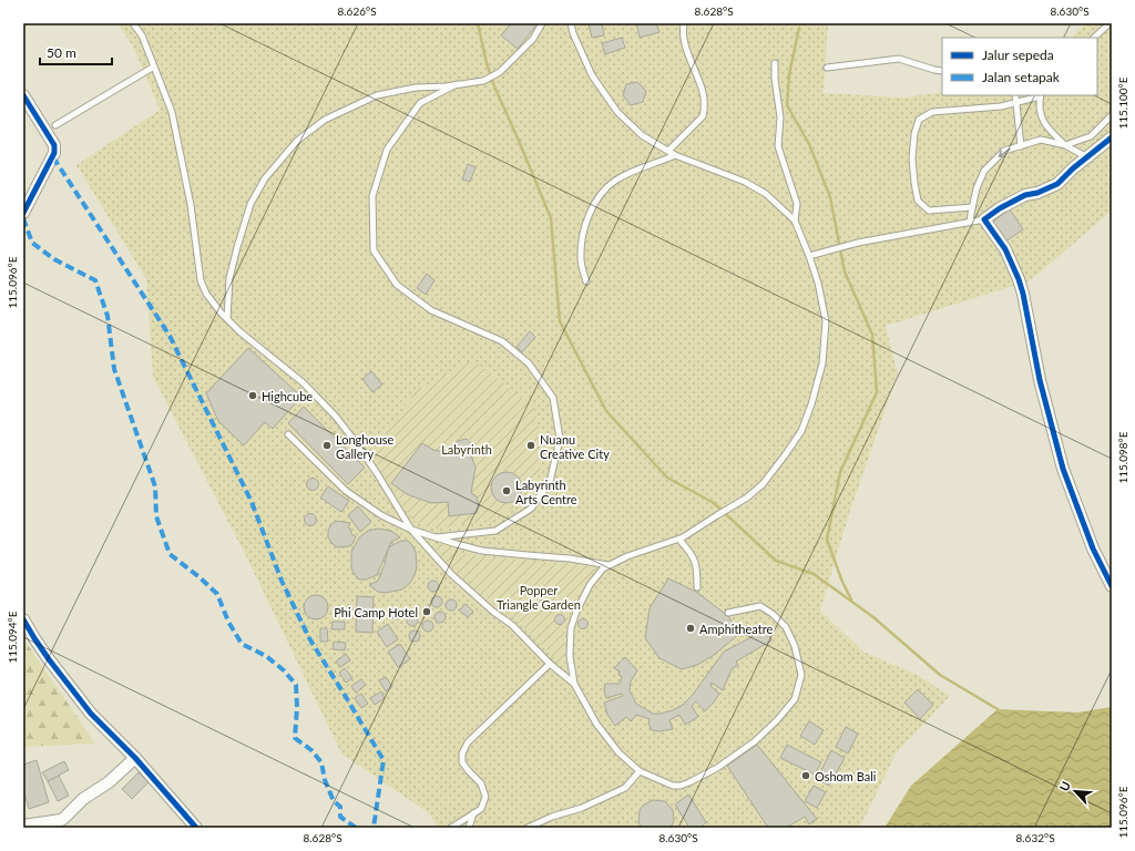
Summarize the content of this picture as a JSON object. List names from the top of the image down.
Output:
{
  "parks": ["Labyrinth", "Popper Triangle Garden"],
  "places": [
    "Highcube",
    "Longhouse Gallery",
    "Nuanu Creative City",
    "Labyrinth Arts Centre",
    "Phi Camp Hotel",
    "Amphitheatre",
    "Oshom Bali"
  ],
  "legend": ["Jalur sepeda", "Jalan setapak"],
  "scale_bar": "50 m",
  "north": "top left",
  "coordinates": [
    "8.626°S",
    "8.628°S",
    "8.630°S",
    "115.100°E",
    "115.096°E",
    "115.098°E",
    "115.094°E",
    "8.632°S"
  ]
}
